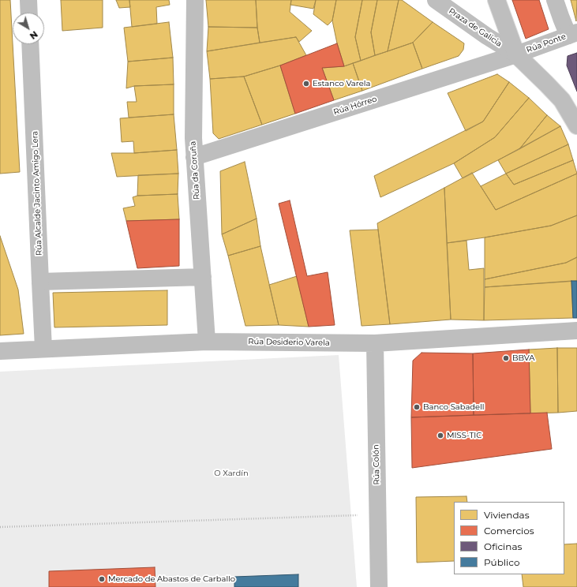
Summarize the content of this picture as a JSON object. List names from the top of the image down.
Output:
{
  "streets": {
    "street": [
      "Praza de Galicia",
      "Rúa Ponte",
      "Rúa Hórreo",
      "Rúa da Coruña",
      "Rúa Alcalde Jacinto Amigo Lera",
      "Rúa Desiderio Varela",
      "Rúa Colón"
    ]
  },
  "crossings": [
    ["Praza de Galicia", "Rúa Ponte"],
    ["Praza de Galicia", "Rúa Hórreo"],
    ["Rúa Ponte", "Rúa Hórreo"],
    ["Rúa Hórreo", "Rúa da Coruña"],
    ["Rúa da Coruña", "Rúa Desiderio Varela"],
    ["Rúa Alcalde Jacinto Amigo Lera", "Rúa Desiderio Varela"],
    ["Rúa Desiderio Varela", "Rúa Colón"]
  ],
  "parks": ["O Xardín"],
  "places": [
    "Estanco Varela",
    "BBVA",
    "Banco Sabadell",
    "MISS-TIC",
    "Mercado de Abastos de Carballo"
  ],
  "legend": [
    "Viviendas",
    "Comercios",
    "Oficinas",
    "Público"
  ],
  "north": "bottom right"
}
